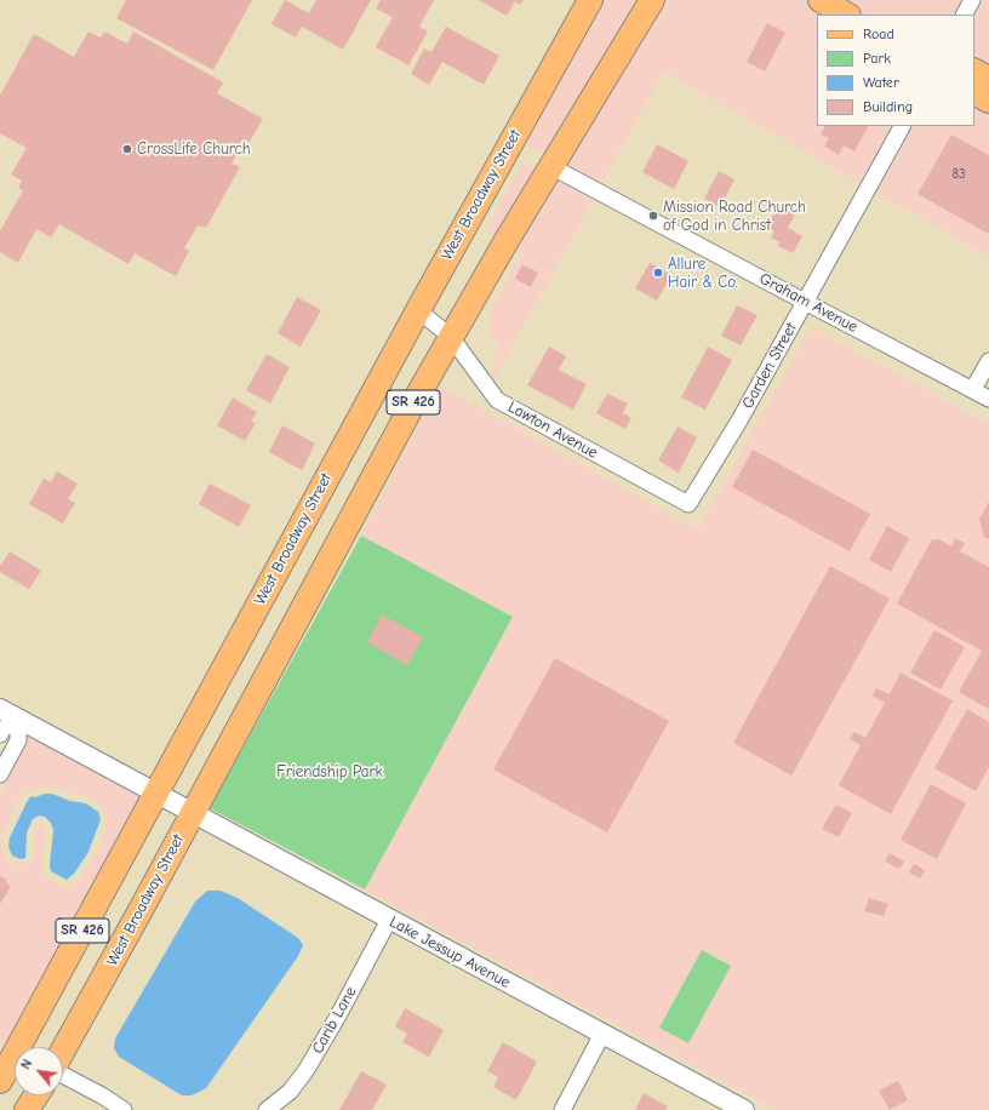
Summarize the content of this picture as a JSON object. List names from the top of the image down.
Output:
{
  "streets": {
    "main road": ["West Broadway Street", "SR 426"],
    "street": [
      "Graham Avenue",
      "Garden Street",
      "Lawton Avenue",
      "Lake Jessup Avenue",
      "Carib Lane"
    ]
  },
  "crossings": [
    ["West Broadway Street", "Graham Avenue"],
    ["West Broadway Street", "Lawton Avenue"],
    ["West Broadway Street", "Lake Jessup Avenue"],
    ["Graham Avenue", "Garden Street"],
    ["Garden Street", "Lawton Avenue"],
    ["Lake Jessup Avenue", "Carib Lane"]
  ],
  "parks": ["Friendship Park"],
  "places": ["CrossLife Church", "Mission Road Church of God in Christ", "Allure Hair & Co."],
  "house_numbers": ["83"],
  "legend": [
    "Road",
    "Park",
    "Water",
    "Building"
  ],
  "north": "top left"
}
